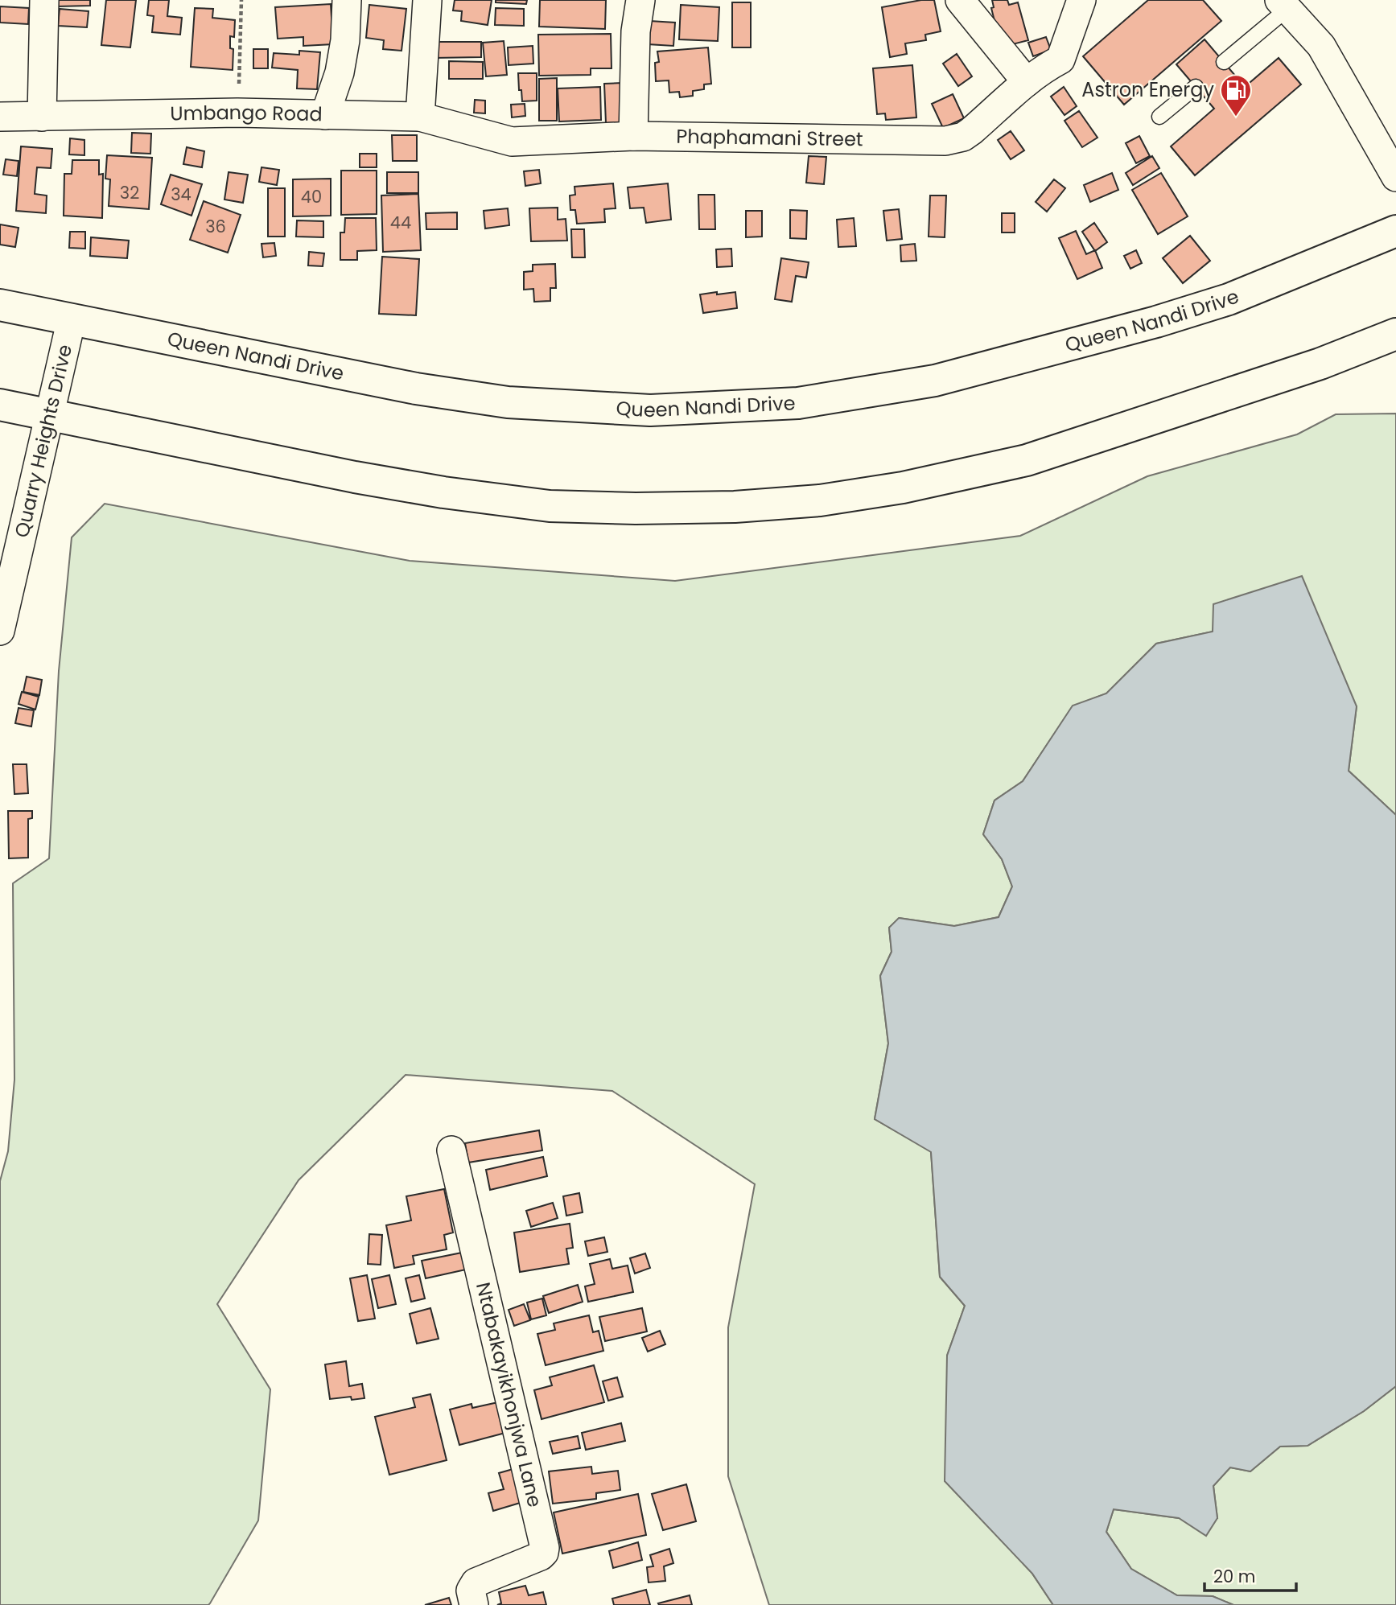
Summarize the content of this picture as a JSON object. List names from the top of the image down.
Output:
{
  "streets": {
    "main road": ["Queen Nandi Drive"],
    "street": [
      "Umbango Road",
      "Phaphamani Street",
      "Quarry Heights Drive",
      "Ntabakayikhonjwa Lane"
    ]
  },
  "crossings": [
    ["Umbango Road", "Phaphamani Street"],
    ["Queen Nandi Drive", "Quarry Heights Drive"]
  ],
  "places": {
    "fuel station": ["Astron Energy"]
  },
  "house_numbers": [
    "32",
    "34",
    "40",
    "44",
    "36"
  ],
  "scale_bar": "20 m"
}
